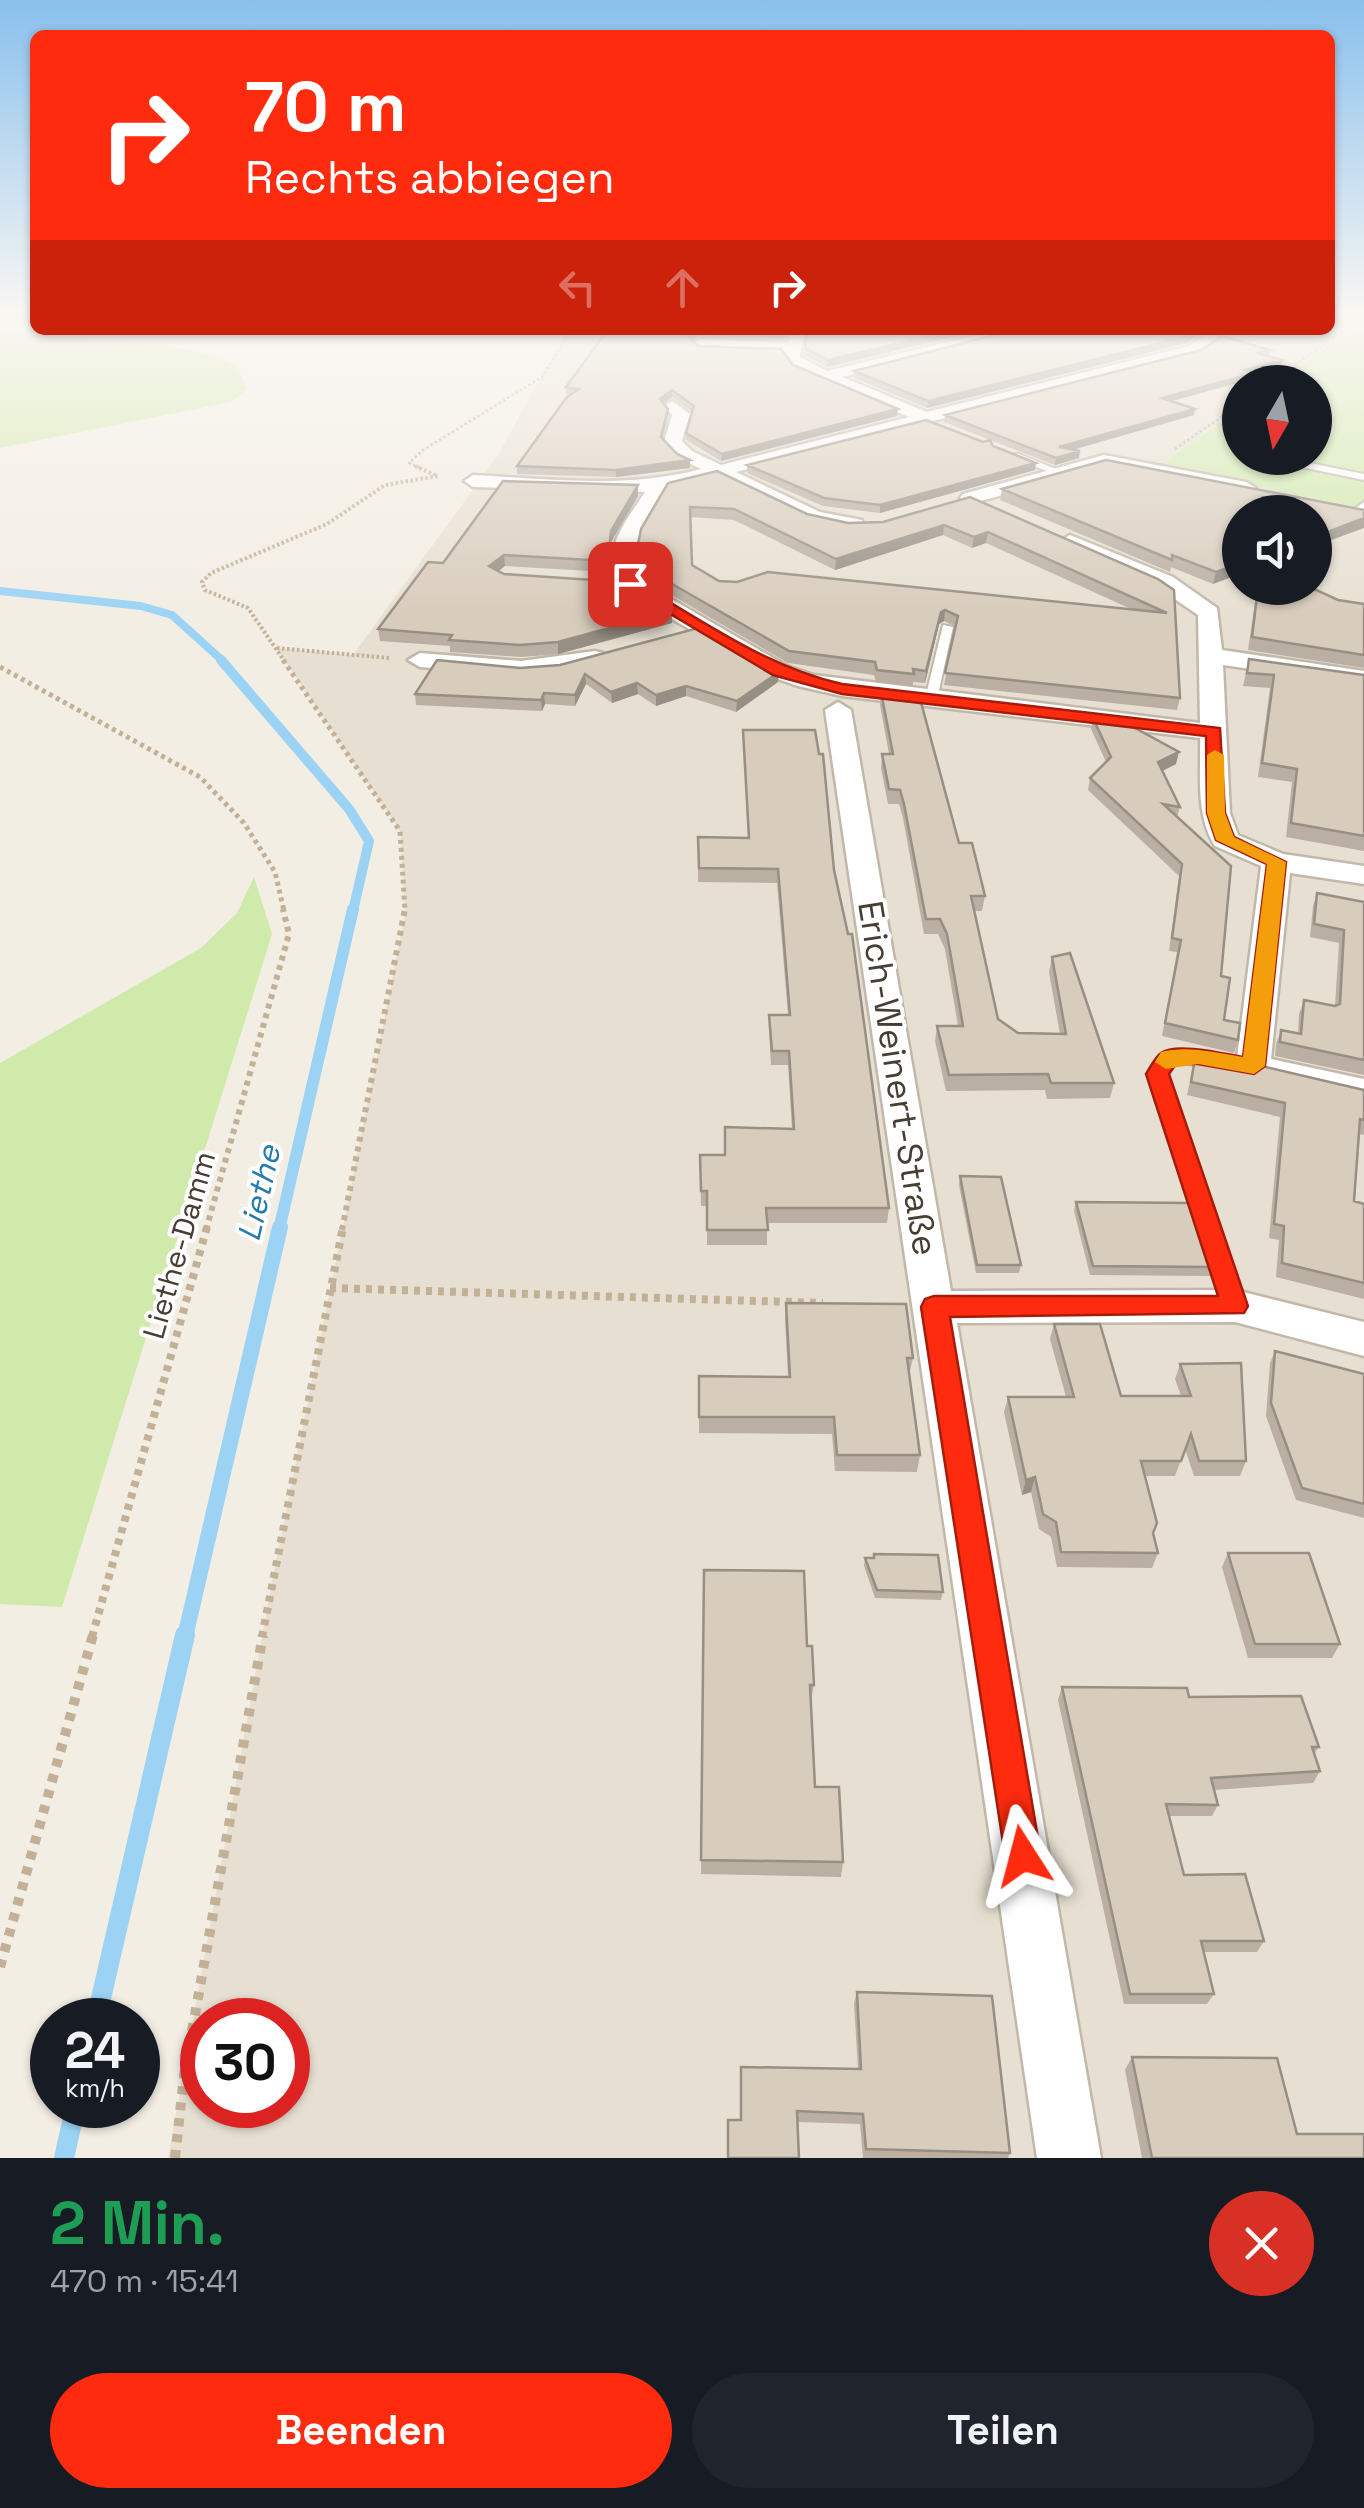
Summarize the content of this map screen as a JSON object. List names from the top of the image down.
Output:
{
  "streets": {
    "street": ["Erich-Weinert-Straße"],
    "path": ["Liethe-Damm"]
  },
  "water": ["Liethe"],
  "north": "bottom",
  "page": {
    "turn": ["70 m", "Rechts abbiegen"],
    "speed": "24 km/h",
    "limit": "30",
    "heading": ["2 Min.", "470 m · 15:41"],
    "buttons": ["Beenden", "Teilen"]
  }
}
